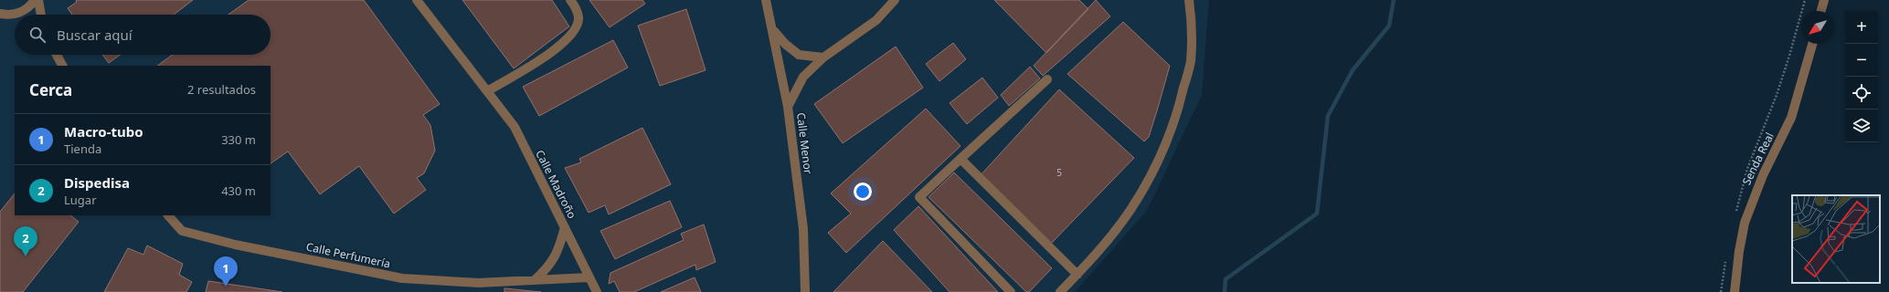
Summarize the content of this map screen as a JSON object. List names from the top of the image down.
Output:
{
  "streets": {
    "street": [
      "Calle Menor",
      "Senda Real",
      "Calle Madroño",
      "Calle Perfumería"
    ]
  },
  "crossings": [
    ["Calle Madroño", "Calle Perfumería"]
  ],
  "house_numbers": ["5"],
  "north": "bottom left",
  "page": {
    "map_buttons": ["+", "−"],
    "search": "Buscar aquí",
    "heading": ["Cerca", "2 resultados"],
    "list": [
      {
        "mark": "1",
        "name": "Macro-tubo",
        "note": "Tienda",
        "value": "330 m"
      },
      {
        "mark": "2",
        "name": "Dispedisa",
        "note": "Lugar",
        "value": "430 m"
      }
    ],
    "pins": ["2", "1"]
  }
}
